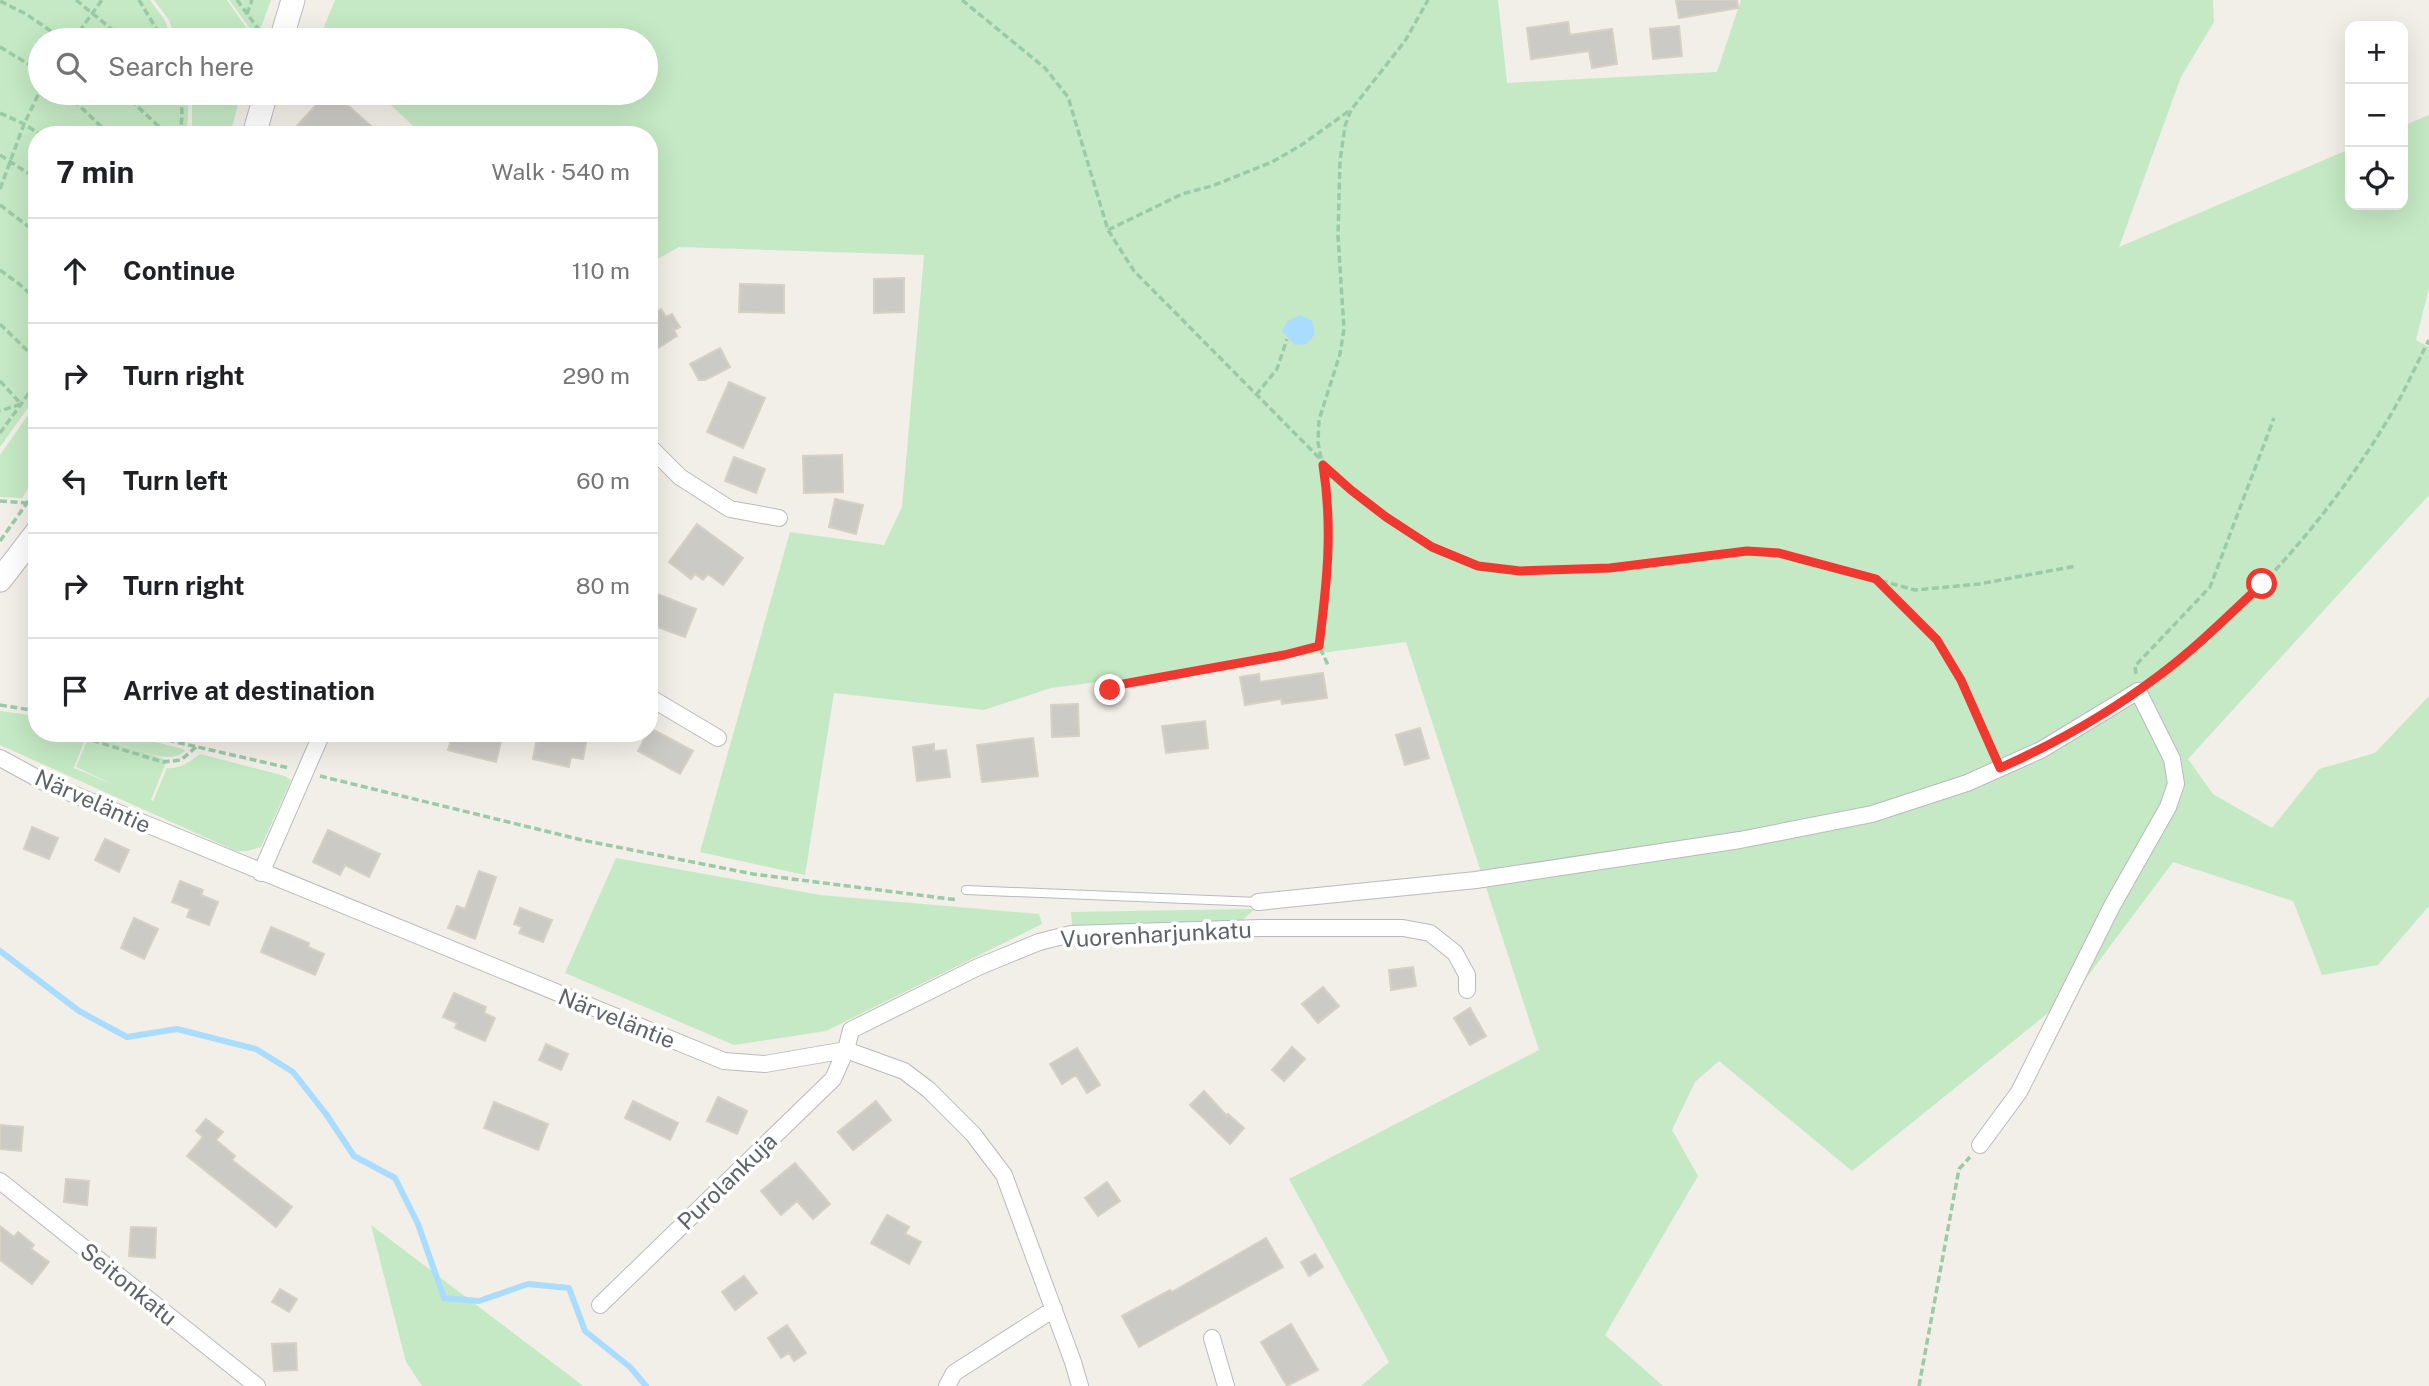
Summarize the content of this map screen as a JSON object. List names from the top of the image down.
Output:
{
  "streets": {
    "street": [
      "Närveläntie",
      "Vuorenharjunkatu",
      "Purolankuja",
      "Seitonkatu"
    ]
  },
  "crossings": [
    ["Närveläntie", "Vuorenharjunkatu"],
    ["Närveläntie", "Purolankuja"],
    ["Vuorenharjunkatu", "Purolankuja"]
  ],
  "page": {
    "map_buttons": ["+", "−"],
    "search": "Search here",
    "heading": ["7 min", "Walk · 540 m"],
    "list": [
      ["Continue", "110 m"],
      ["Turn right", "290 m"],
      ["Turn left", "60 m"],
      ["Turn right", "80 m"],
      "Arrive at destination"
    ]
  }
}
